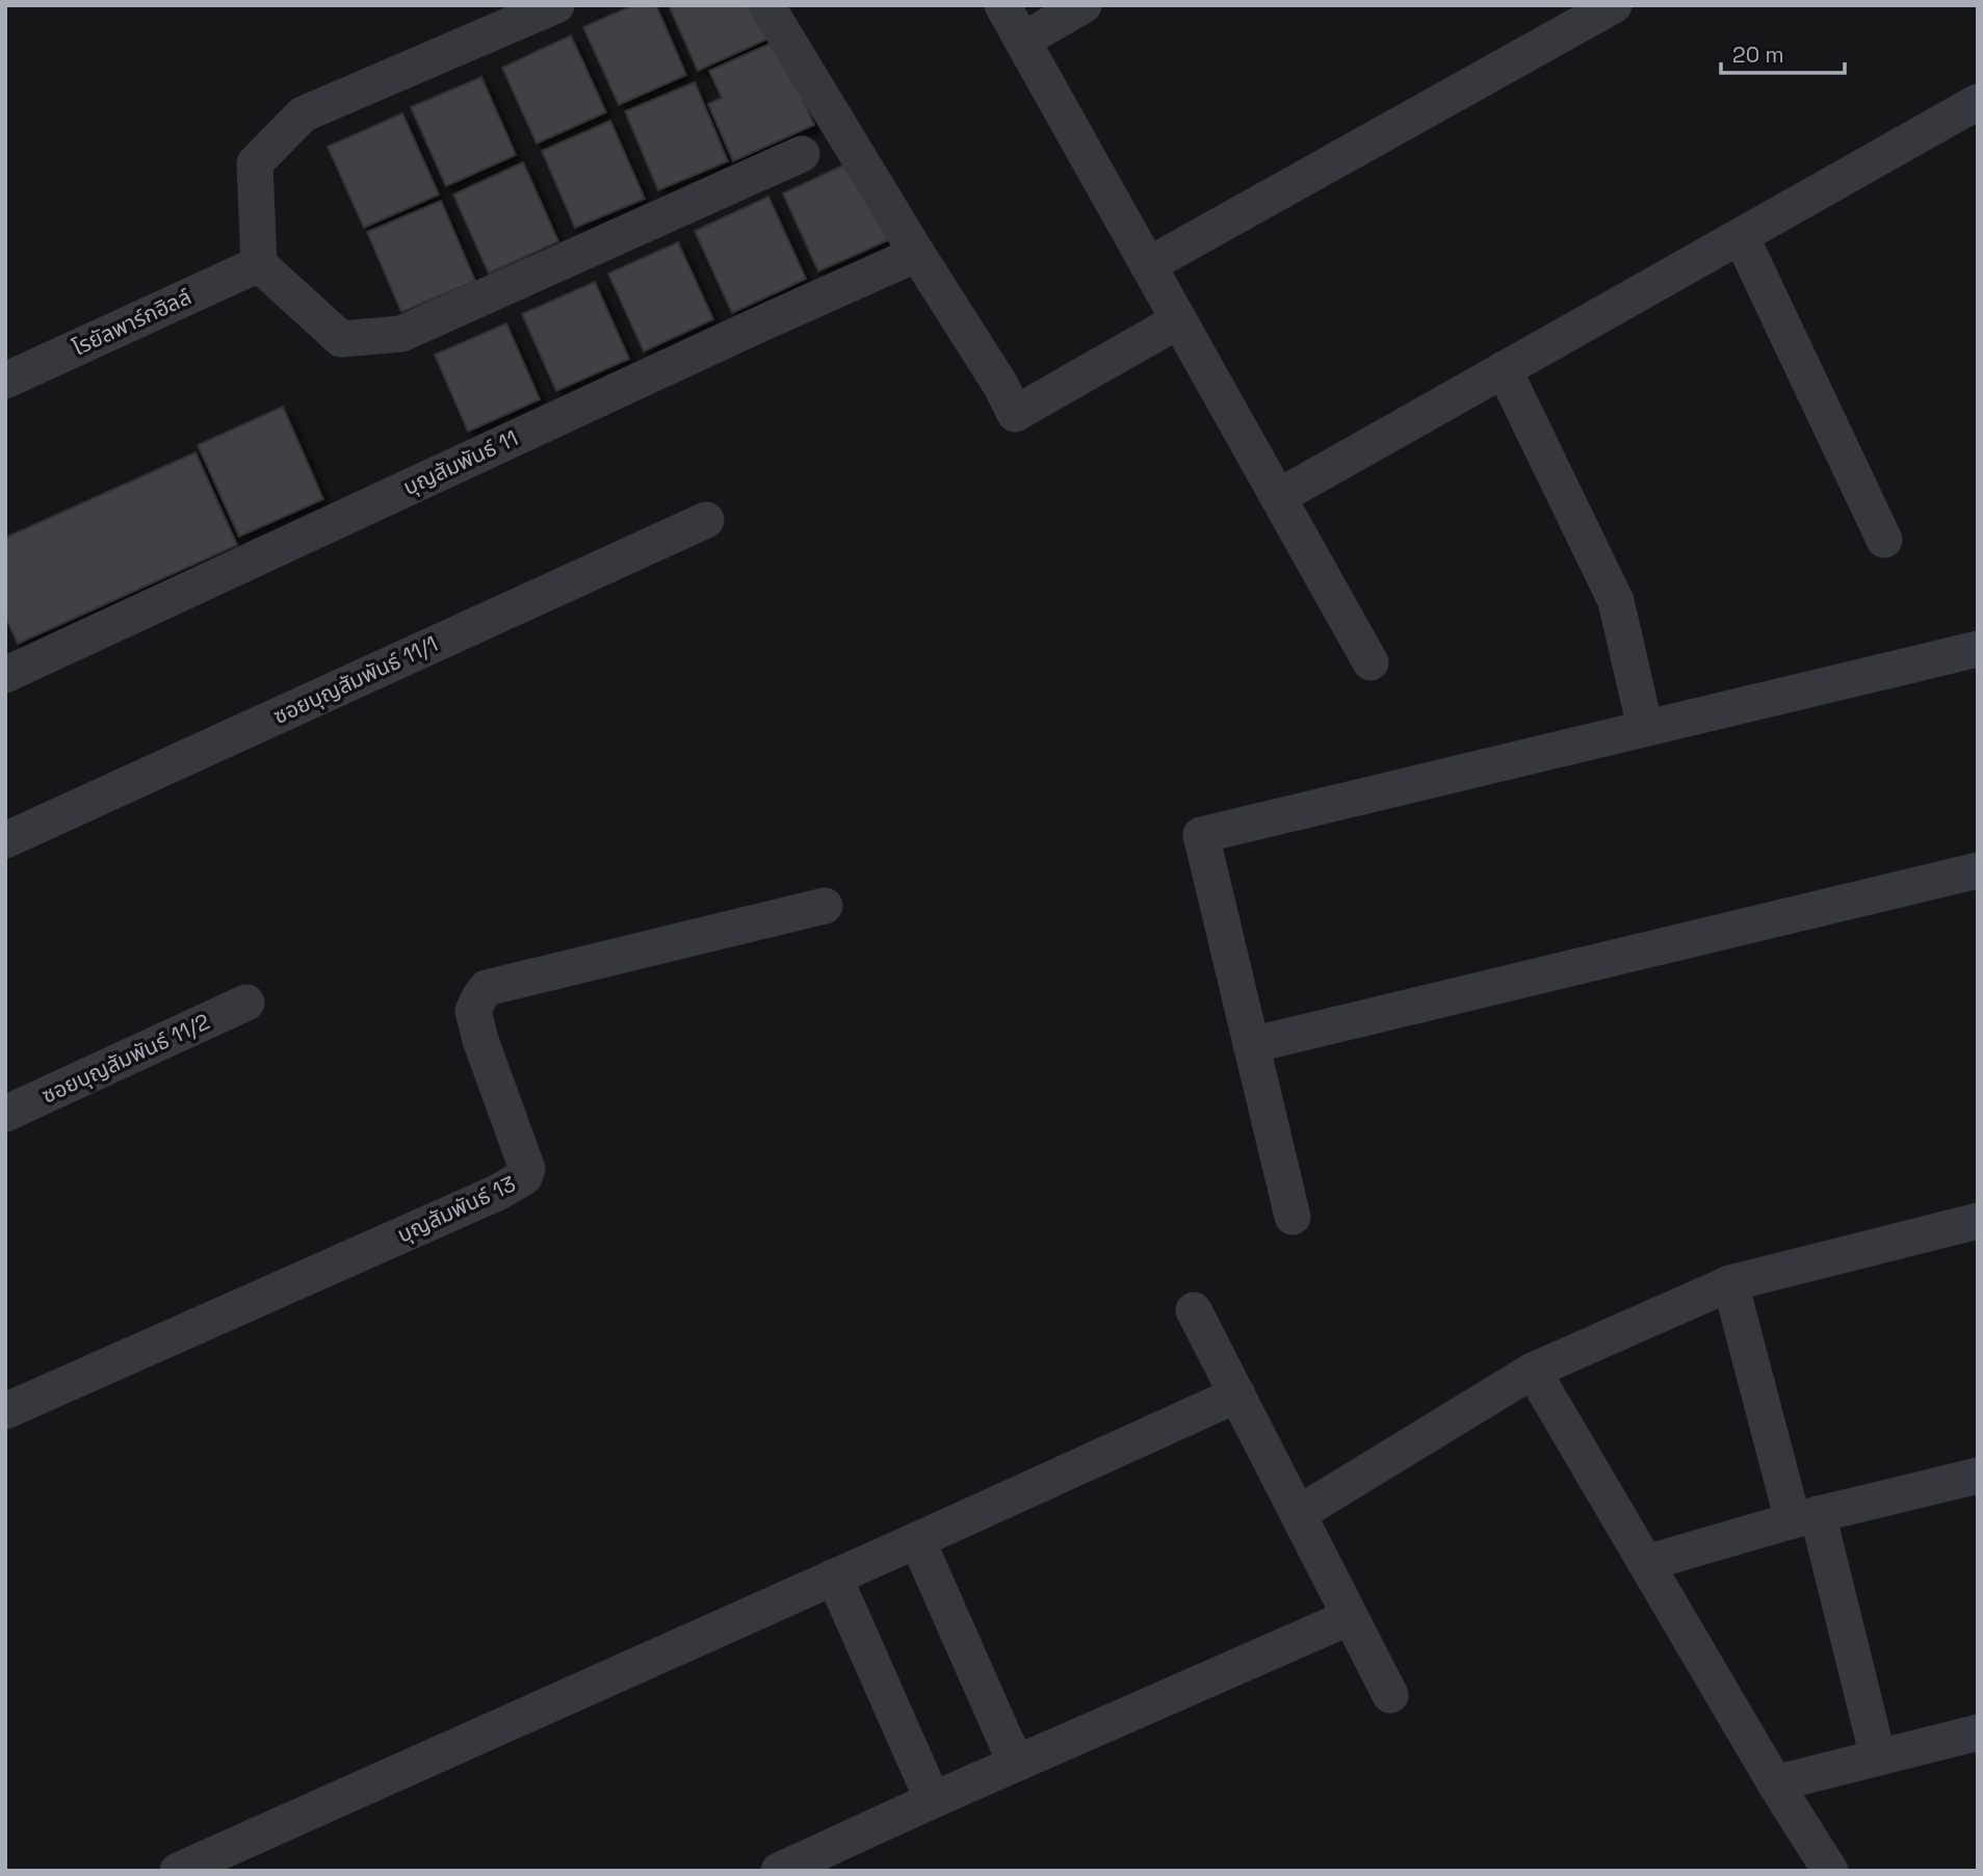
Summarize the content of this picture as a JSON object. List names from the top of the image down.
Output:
{
  "streets": {
    "street": [
      "โรยัลพาร์กฮิลล์",
      "บุญสัมพันธ์ 11",
      "ซอยบุญสัมพันธ์ 11/1",
      "ซอยบุญสัมพันธ์ 11/2",
      "บุญสัมพันธ์ 13"
    ]
  },
  "scale_bar": "20 m"
}
